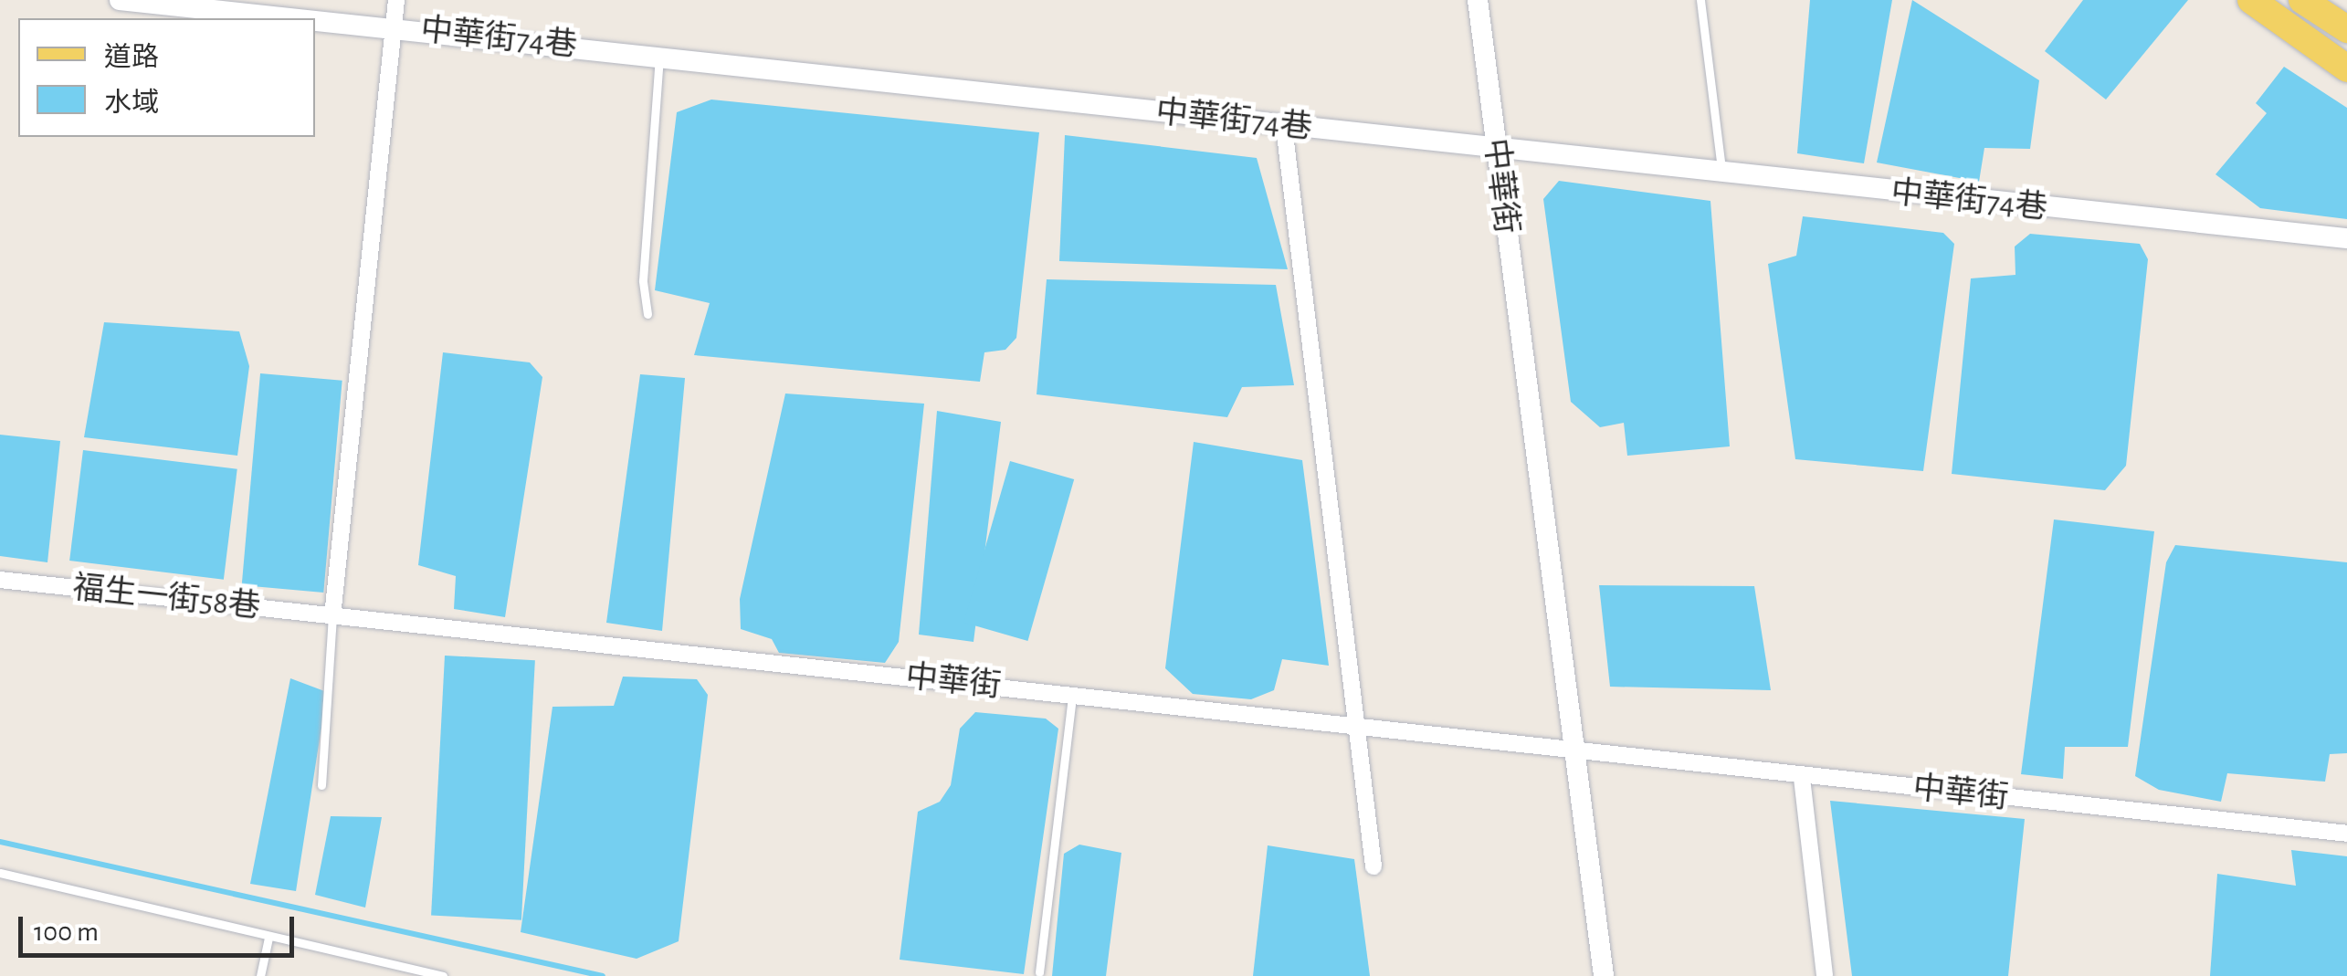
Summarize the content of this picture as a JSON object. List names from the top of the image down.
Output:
{
  "streets": {
    "street": ["中華街74巷", "中華街", "福生一街58巷"]
  },
  "crossings": [
    ["中華街74巷", "中華街"],
    ["中華街", "福生一街58巷"]
  ],
  "legend": ["道路", "水域"],
  "scale_bar": "100 m"
}
